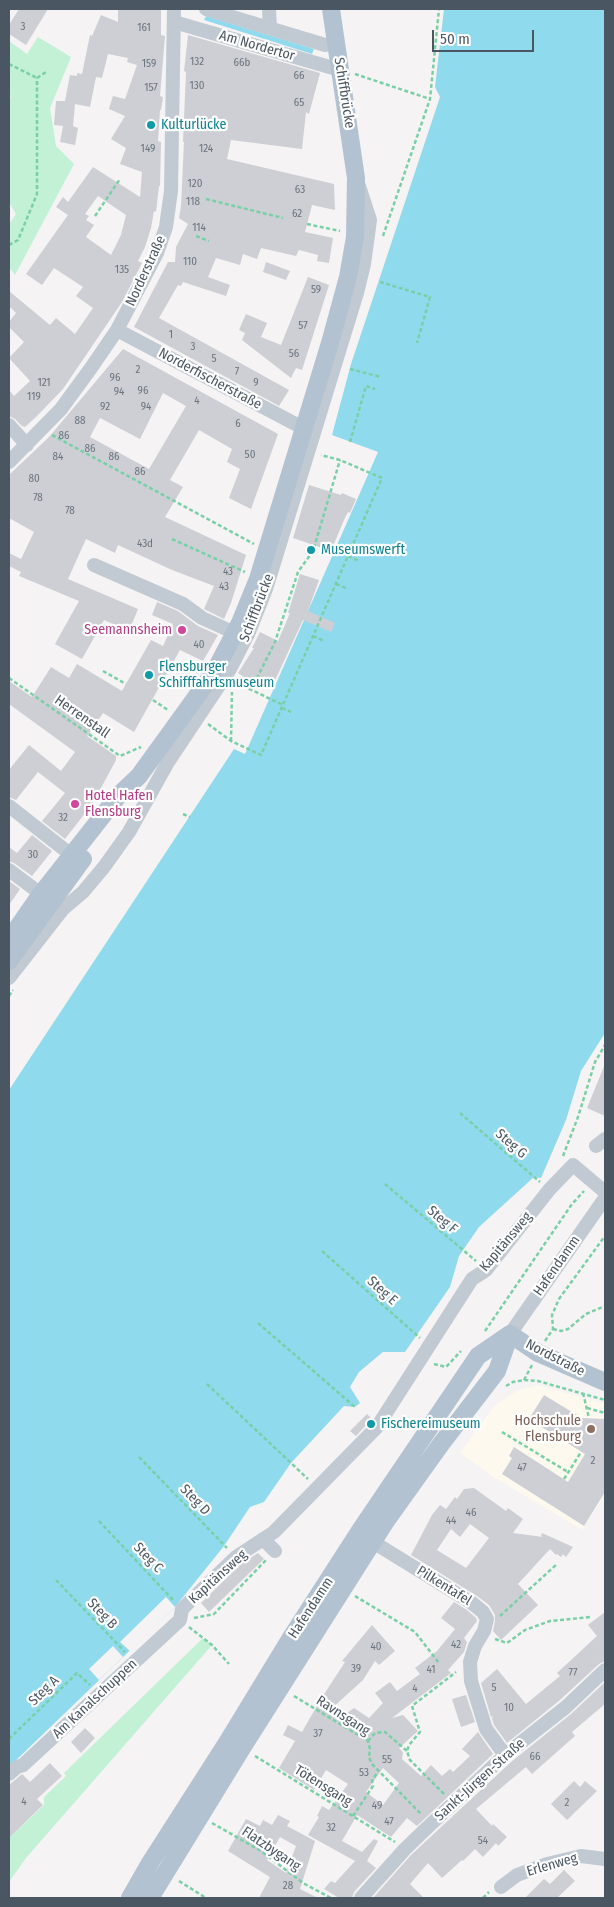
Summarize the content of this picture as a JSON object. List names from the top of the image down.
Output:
{
  "streets": {
    "main road": ["Schiffbrücke", "Hafendamm", "Nordstraße"],
    "street": [
      "Am Nordertor",
      "Norderstraße",
      "Norderfischerstraße",
      "Kapitänsweg",
      "Pilkentafel",
      "Am Kanalschuppen",
      "Sankt-Jürgen-Straße",
      "Erlenweg"
    ],
    "path": [
      "Herrenstall",
      "Steg G",
      "Steg F",
      "Steg E",
      "Steg D",
      "Steg C",
      "Steg B",
      "Steg A",
      "Ravnsgang",
      "Tötensgang",
      "Flatzbygang"
    ]
  },
  "crossings": [
    ["Am Nordertor", "Schiffbrücke"],
    ["Am Nordertor", "Norderstraße"],
    ["Schiffbrücke", "Norderfischerstraße"],
    ["Norderstraße", "Norderfischerstraße"],
    ["Steg G", "Kapitänsweg"],
    ["Steg F", "Kapitänsweg"],
    ["Kapitänsweg", "Steg E"],
    ["Kapitänsweg", "Steg D"],
    ["Kapitänsweg", "Steg C"],
    ["Kapitänsweg", "Am Kanalschuppen"],
    ["Hafendamm", "Nordstraße"],
    ["Hafendamm", "Pilkentafel"],
    ["Hafendamm", "Ravnsgang"],
    ["Hafendamm", "Tötensgang"],
    ["Hafendamm", "Flatzbygang"],
    ["Steg C", "Am Kanalschuppen"],
    ["Steg B", "Am Kanalschuppen"]
  ],
  "places": [
    "Kulturlücke",
    "Museumswerft",
    "Seemannsheim",
    "Flensburger Schifffahrtsmuseum",
    "Hotel Hafen Flensburg",
    "Fischereimuseum",
    "Hochschule Flensburg"
  ],
  "house_numbers": [
    "3",
    "161",
    "132",
    "66b",
    "159",
    "66",
    "130",
    "157",
    "65",
    "149",
    "124",
    "120",
    "63",
    "118",
    "62",
    "114",
    "110",
    "135",
    "59",
    "57",
    "1",
    "3",
    "56",
    "5",
    "2",
    "7",
    "96",
    "121",
    "9",
    "96",
    "94",
    "119",
    "4",
    "92",
    "94",
    "88",
    "6",
    "86",
    "86",
    "50",
    "84",
    "86",
    "86",
    "80",
    "78",
    "78",
    "43d",
    "43",
    "43",
    "40",
    "32",
    "30",
    "2",
    "47",
    "46",
    "44",
    "42",
    "40",
    "39",
    "41",
    "77",
    "5",
    "4",
    "10",
    "37",
    "66",
    "55",
    "53",
    "4",
    "2",
    "49",
    "47",
    "32",
    "54",
    "28"
  ],
  "scale_bar": "50 m"
}
